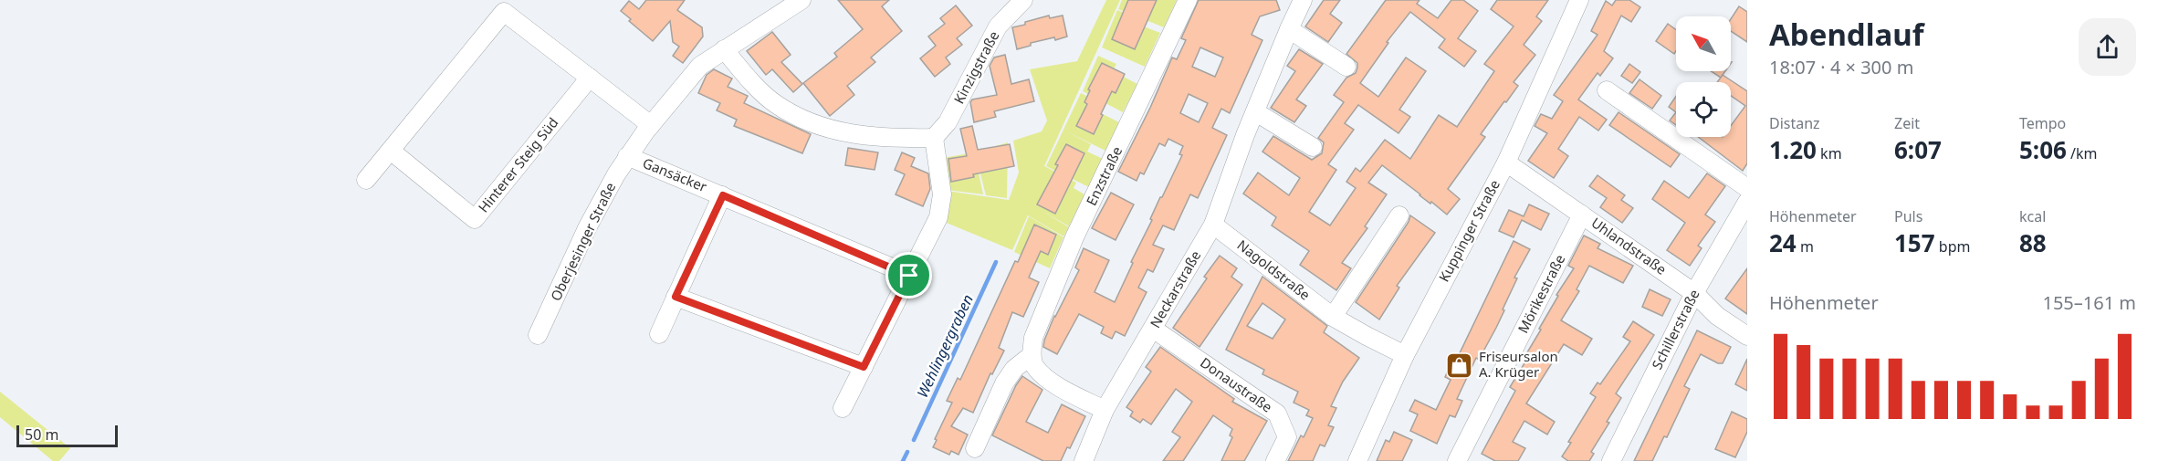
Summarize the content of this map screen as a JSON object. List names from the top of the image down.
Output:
{
  "streets": {
    "street": [
      "Kinzigstraße",
      "Hinterer Steig Süd",
      "Gansäcker",
      "Enzstraße",
      "Kuppinger Straße",
      "Oberjesinger Straße",
      "Uhlandstraße",
      "Nagoldstraße",
      "Neckarstraße",
      "Mörikestraße",
      "Schillerstraße",
      "Donaustraße"
    ]
  },
  "crossings": [
    ["Gansäcker", "Oberjesinger Straße"],
    ["Kuppinger Straße", "Uhlandstraße"],
    ["Kuppinger Straße", "Nagoldstraße"],
    ["Uhlandstraße", "Mörikestraße"],
    ["Uhlandstraße", "Schillerstraße"],
    ["Nagoldstraße", "Neckarstraße"],
    ["Neckarstraße", "Donaustraße"]
  ],
  "water": ["Wehlingergraben"],
  "places": {
    "shop": ["Friseursalon A. Krüger"]
  },
  "scale_bar": "50 m",
  "north": "top left",
  "page": {
    "heading": ["Abendlauf", "18:07 · 4 × 300 m"],
    "stats": [
      ["Distanz", "1.20 km"],
      ["Zeit", "6:07"],
      ["Tempo", "5:06 /km"],
      ["Höhenmeter", "24 m"],
      ["Puls", "157 bpm"],
      ["kcal", "88"]
    ],
    "chart": ["Höhenmeter", "155–161 m"],
    "scale": "50 m"
  }
}
